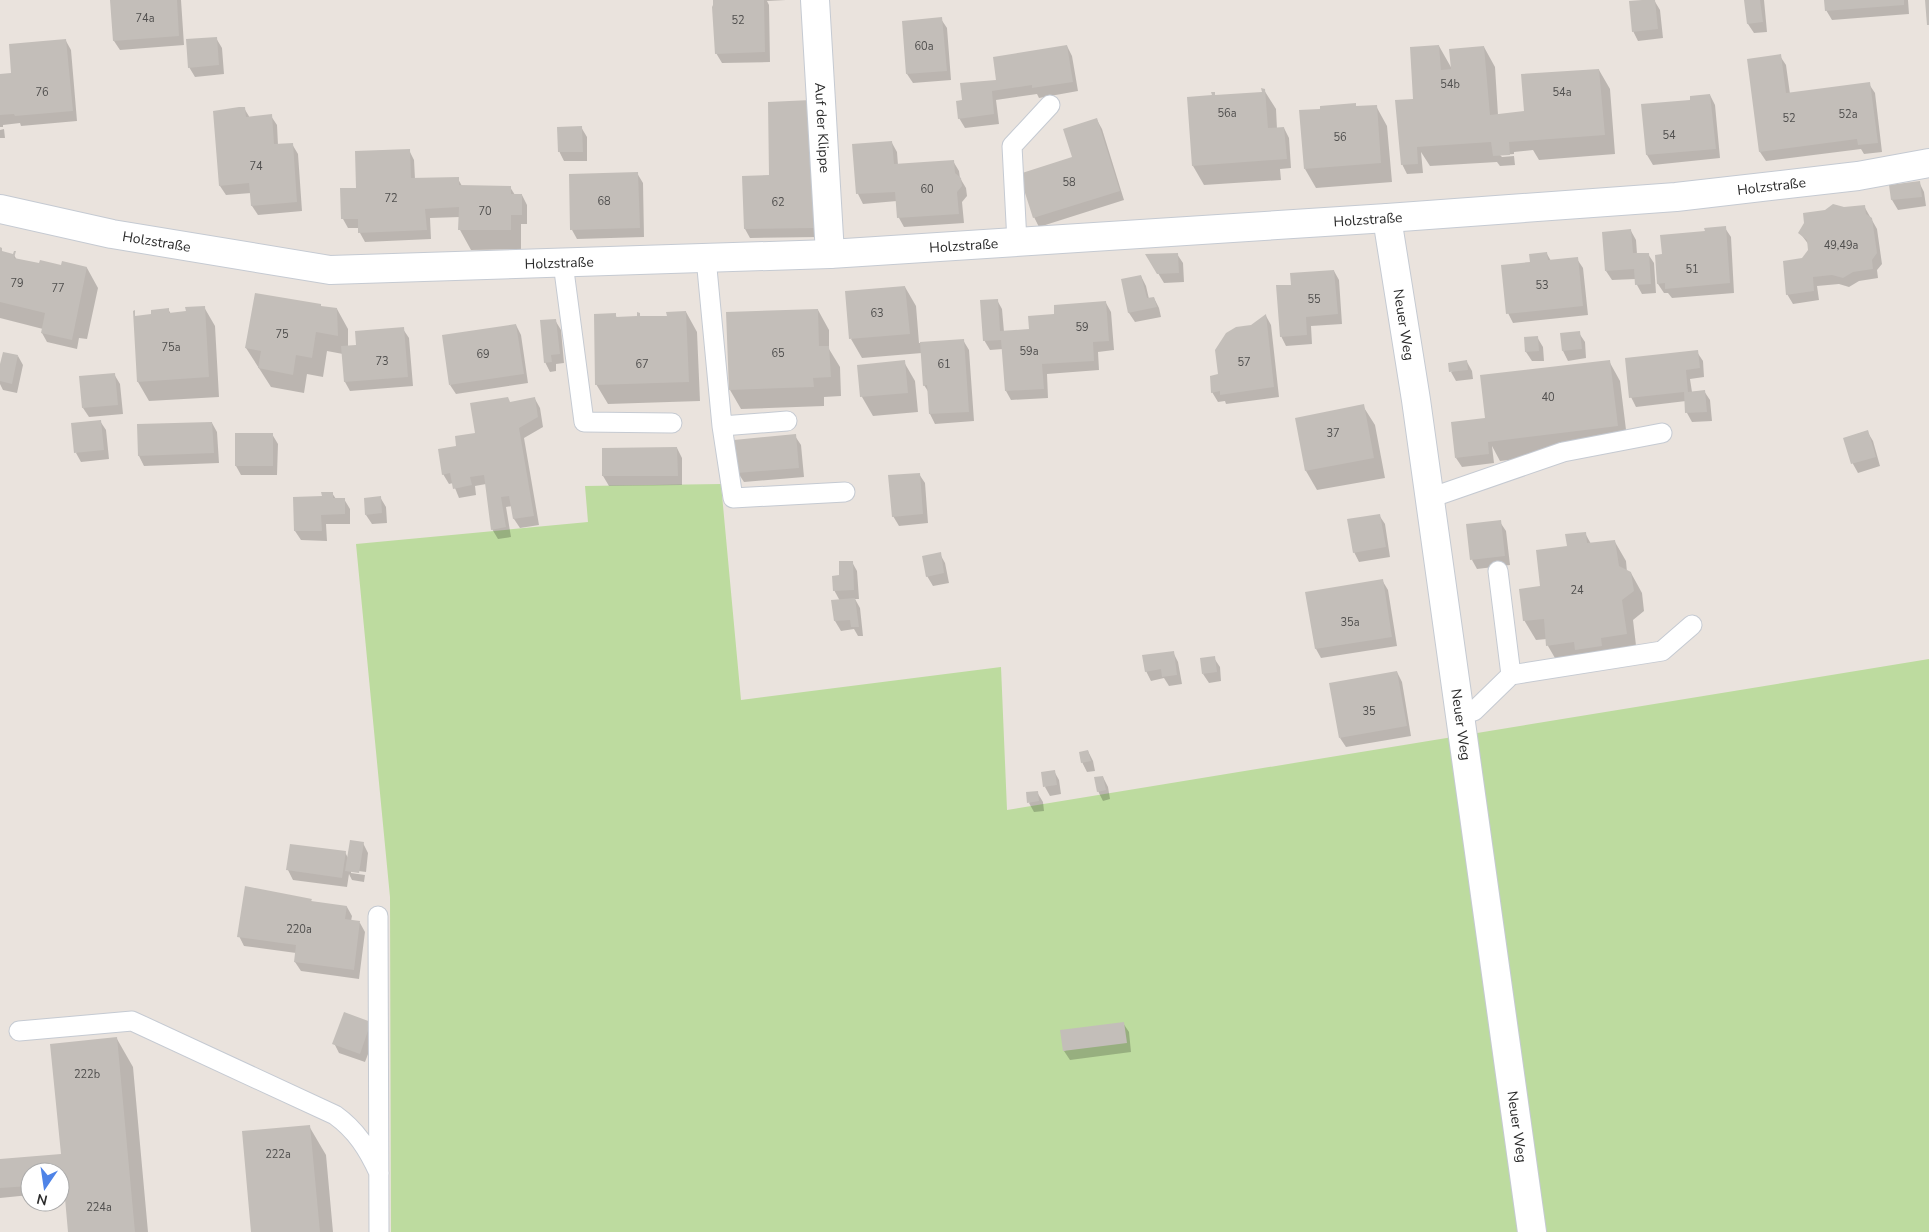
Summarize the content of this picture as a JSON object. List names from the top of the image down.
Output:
{
  "streets": {
    "street": ["Auf der Klippe", "Holzstraße", "Neuer Weg"]
  },
  "crossings": [
    ["Auf der Klippe", "Holzstraße"],
    ["Holzstraße", "Neuer Weg"]
  ],
  "house_numbers": [
    "74a",
    "52",
    "60a",
    "54b",
    "76",
    "54a",
    "56a",
    "52a",
    "52",
    "54",
    "56",
    "74",
    "58",
    "60",
    "72",
    "68",
    "62",
    "70",
    "49,49a",
    "51",
    "79",
    "53",
    "77",
    "55",
    "63",
    "59",
    "75",
    "75a",
    "59a",
    "65",
    "69",
    "73",
    "57",
    "67",
    "61",
    "40",
    "37",
    "24",
    "35a",
    "35",
    "220a",
    "222b",
    "222a",
    "224a"
  ],
  "north": "bottom"
}
